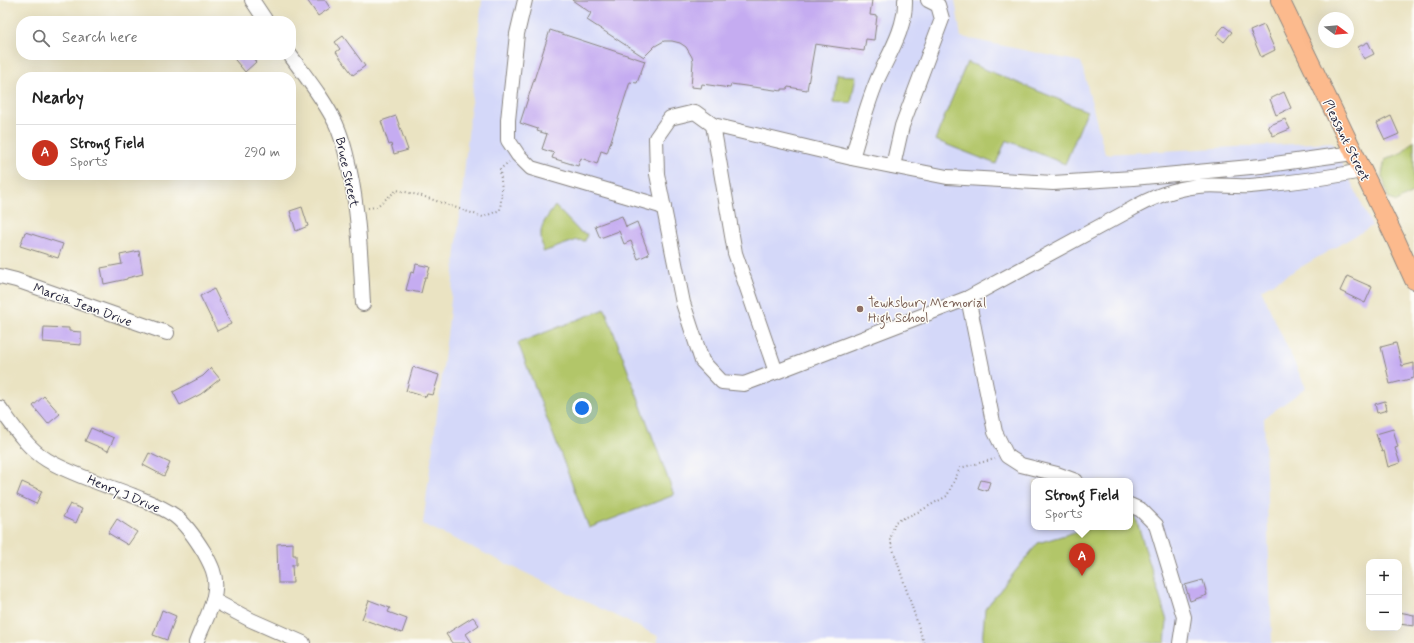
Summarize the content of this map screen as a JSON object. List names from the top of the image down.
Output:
{
  "streets": {
    "main road": ["Pleasant Street"],
    "street": ["Bruce Street", "Marcia Jean Drive", "Henry J Drive"]
  },
  "places": ["Tewksbury Memorial High School"],
  "north": "right",
  "page": {
    "search": "Search here",
    "heading": "Nearby",
    "list": [
      {
        "mark": "A",
        "name": "Strong Field",
        "note": "Sports",
        "value": "290 m"
      }
    ],
    "popup": ["Strong Field", "Sports"],
    "pins": "A",
    "map_buttons": ["+", "−"]
  }
}
